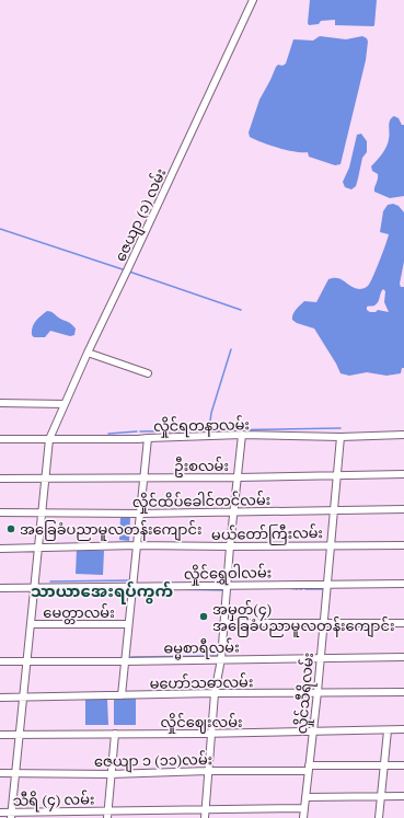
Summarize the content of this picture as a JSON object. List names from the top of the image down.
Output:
{
  "streets": {
    "street": [
      "ဇေယျာ (၁) လမ်း",
      "လှိုင်ရတနာလမ်း",
      "ဦးစလမ်း",
      "လှိုင်ထိပ်ခေါင်တင်လမ်း",
      "မယ်တော်ကြီးလမ်း",
      "လှိုင်ရွှေဝါလမ်း",
      "မေတ္တာလမ်း",
      "ဓမ္မစာရီလမ်း",
      "မဟော်သဓာလမ်း",
      "လှိုင်သီရိလမ်း",
      "လှိုင်ဈေးလမ်း",
      "ဇေယျာ ၁ (၁၁)လမ်း",
      "သီရိ (၄) လမ်း"
    ]
  },
  "crossings": [
    ["ဇေယျာ (၁) လမ်း", "လှိုင်ရတနာလမ်း"],
    ["ဇေယျာ (၁) လမ်း", "ဦးစလမ်း"],
    ["ဇေယျာ (၁) လမ်း", "လှိုင်ထိပ်ခေါင်တင်လမ်း"],
    ["ဇေယျာ (၁) လမ်း", "မယ်တော်ကြီးလမ်း"],
    ["ဇေယျာ (၁) လမ်း", "လှိုင်ရွှေဝါလမ်း"],
    ["ဇေယျာ (၁) လမ်း", "မေတ္တာလမ်း"],
    ["ဇေယျာ (၁) လမ်း", "ဓမ္မစာရီလမ်း"],
    ["ဇေယျာ (၁) လမ်း", "မဟော်သဓာလမ်း"],
    ["ဇေယျာ (၁) လမ်း", "လှိုင်ဈေးလမ်း"],
    ["ဇေယျာ (၁) လမ်း", "ဇေယျာ ၁ (၁၁)လမ်း"],
    ["ဇေယျာ (၁) လမ်း", "သီရိ (၄) လမ်း"],
    ["လှိုင်ရတနာလမ်း", "လှိုင်သီရိလမ်း"],
    ["ဦးစလမ်း", "လှိုင်သီရိလမ်း"],
    ["လှိုင်ထိပ်ခေါင်တင်လမ်း", "လှိုင်သီရိလမ်း"],
    ["မယ်တော်ကြီးလမ်း", "လှိုင်သီရိလမ်း"],
    ["လှိုင်ရွှေဝါလမ်း", "လှိုင်သီရိလမ်း"],
    ["ဓမ္မစာရီလမ်း", "လှိုင်သီရိလမ်း"],
    ["မဟော်သဓာလမ်း", "လှိုင်သီရိလမ်း"],
    ["လှိုင်သီရိလမ်း", "လှိုင်ဈေးလမ်း"],
    ["လှိုင်သီရိလမ်း", "ဇေယျာ ၁ (၁၁)လမ်း"],
    ["လှိုင်သီရိလမ်း", "သီရိ (၄) လမ်း"]
  ],
  "districts": ["သာယာအေးရပ်ကွက်"],
  "places": ["အခြေခံပညာမူလတန်းကျောင်း", "အမှတ်(၄) အခြေခံပညာမူလတန်းကျောင်း"]
}
